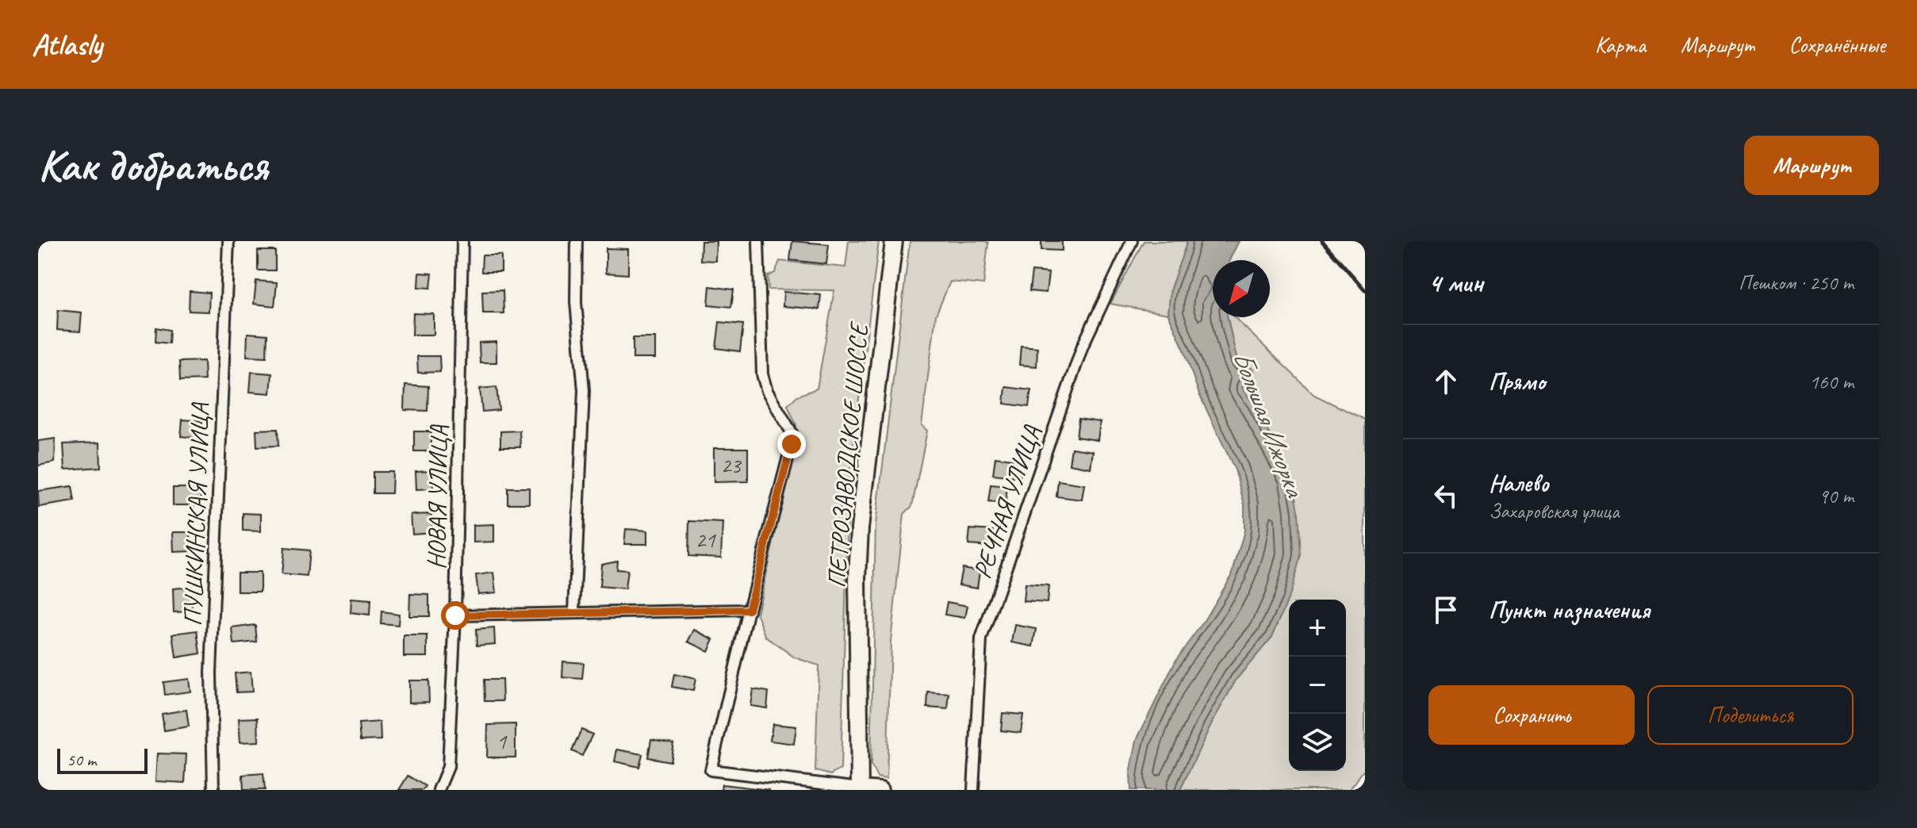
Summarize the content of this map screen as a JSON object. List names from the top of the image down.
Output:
{
  "streets": {
    "main road": ["ПЕТРОЗАВОДСКОЕ ШОССЕ"],
    "street": ["НОВАЯ УЛИЦА", "РЕЧНАЯ УЛИЦА", "ПУШКИНСКАЯ УЛИЦА"]
  },
  "water": ["Большая Ижорка"],
  "house_numbers": ["23", "21", "1"],
  "scale_bar": "50 m",
  "north": "bottom left",
  "page": {
    "header": "Atlasly",
    "nav": ["Карта", "Маршрут", "Сохранённые"],
    "buttons": [
      "Маршрут",
      ["Сохранить", "Поделиться"]
    ],
    "title": "Как добраться",
    "heading": ["4 мин", "Пешком · 250 m"],
    "list": [
      ["Прямо", "160 m"],
      ["Налево", "Захаровская улица", "90 m"],
      "Пункт назначения"
    ],
    "map_buttons": ["+", "−"],
    "scale": "50 m"
  }
}
